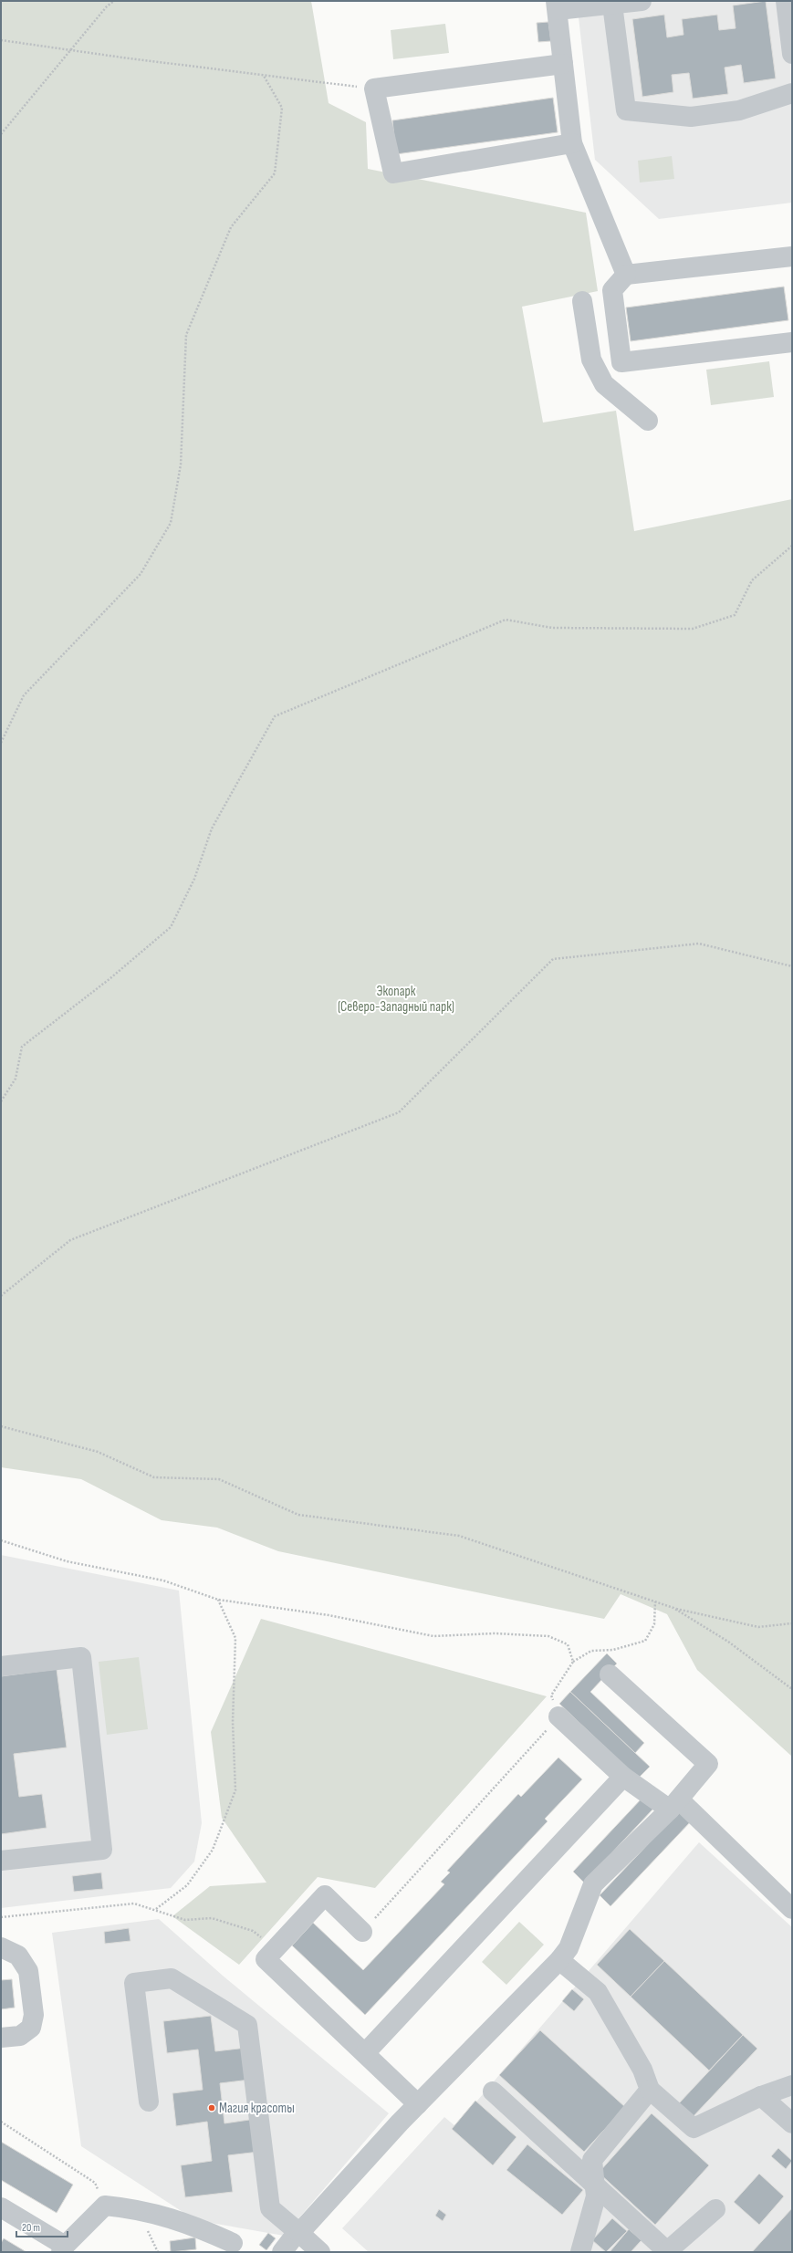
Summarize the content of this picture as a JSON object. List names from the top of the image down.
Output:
{
  "parks": ["Экопарк (Северо-Западный парк)"],
  "places": ["Магия красоты"],
  "scale_bar": "20 m"
}
